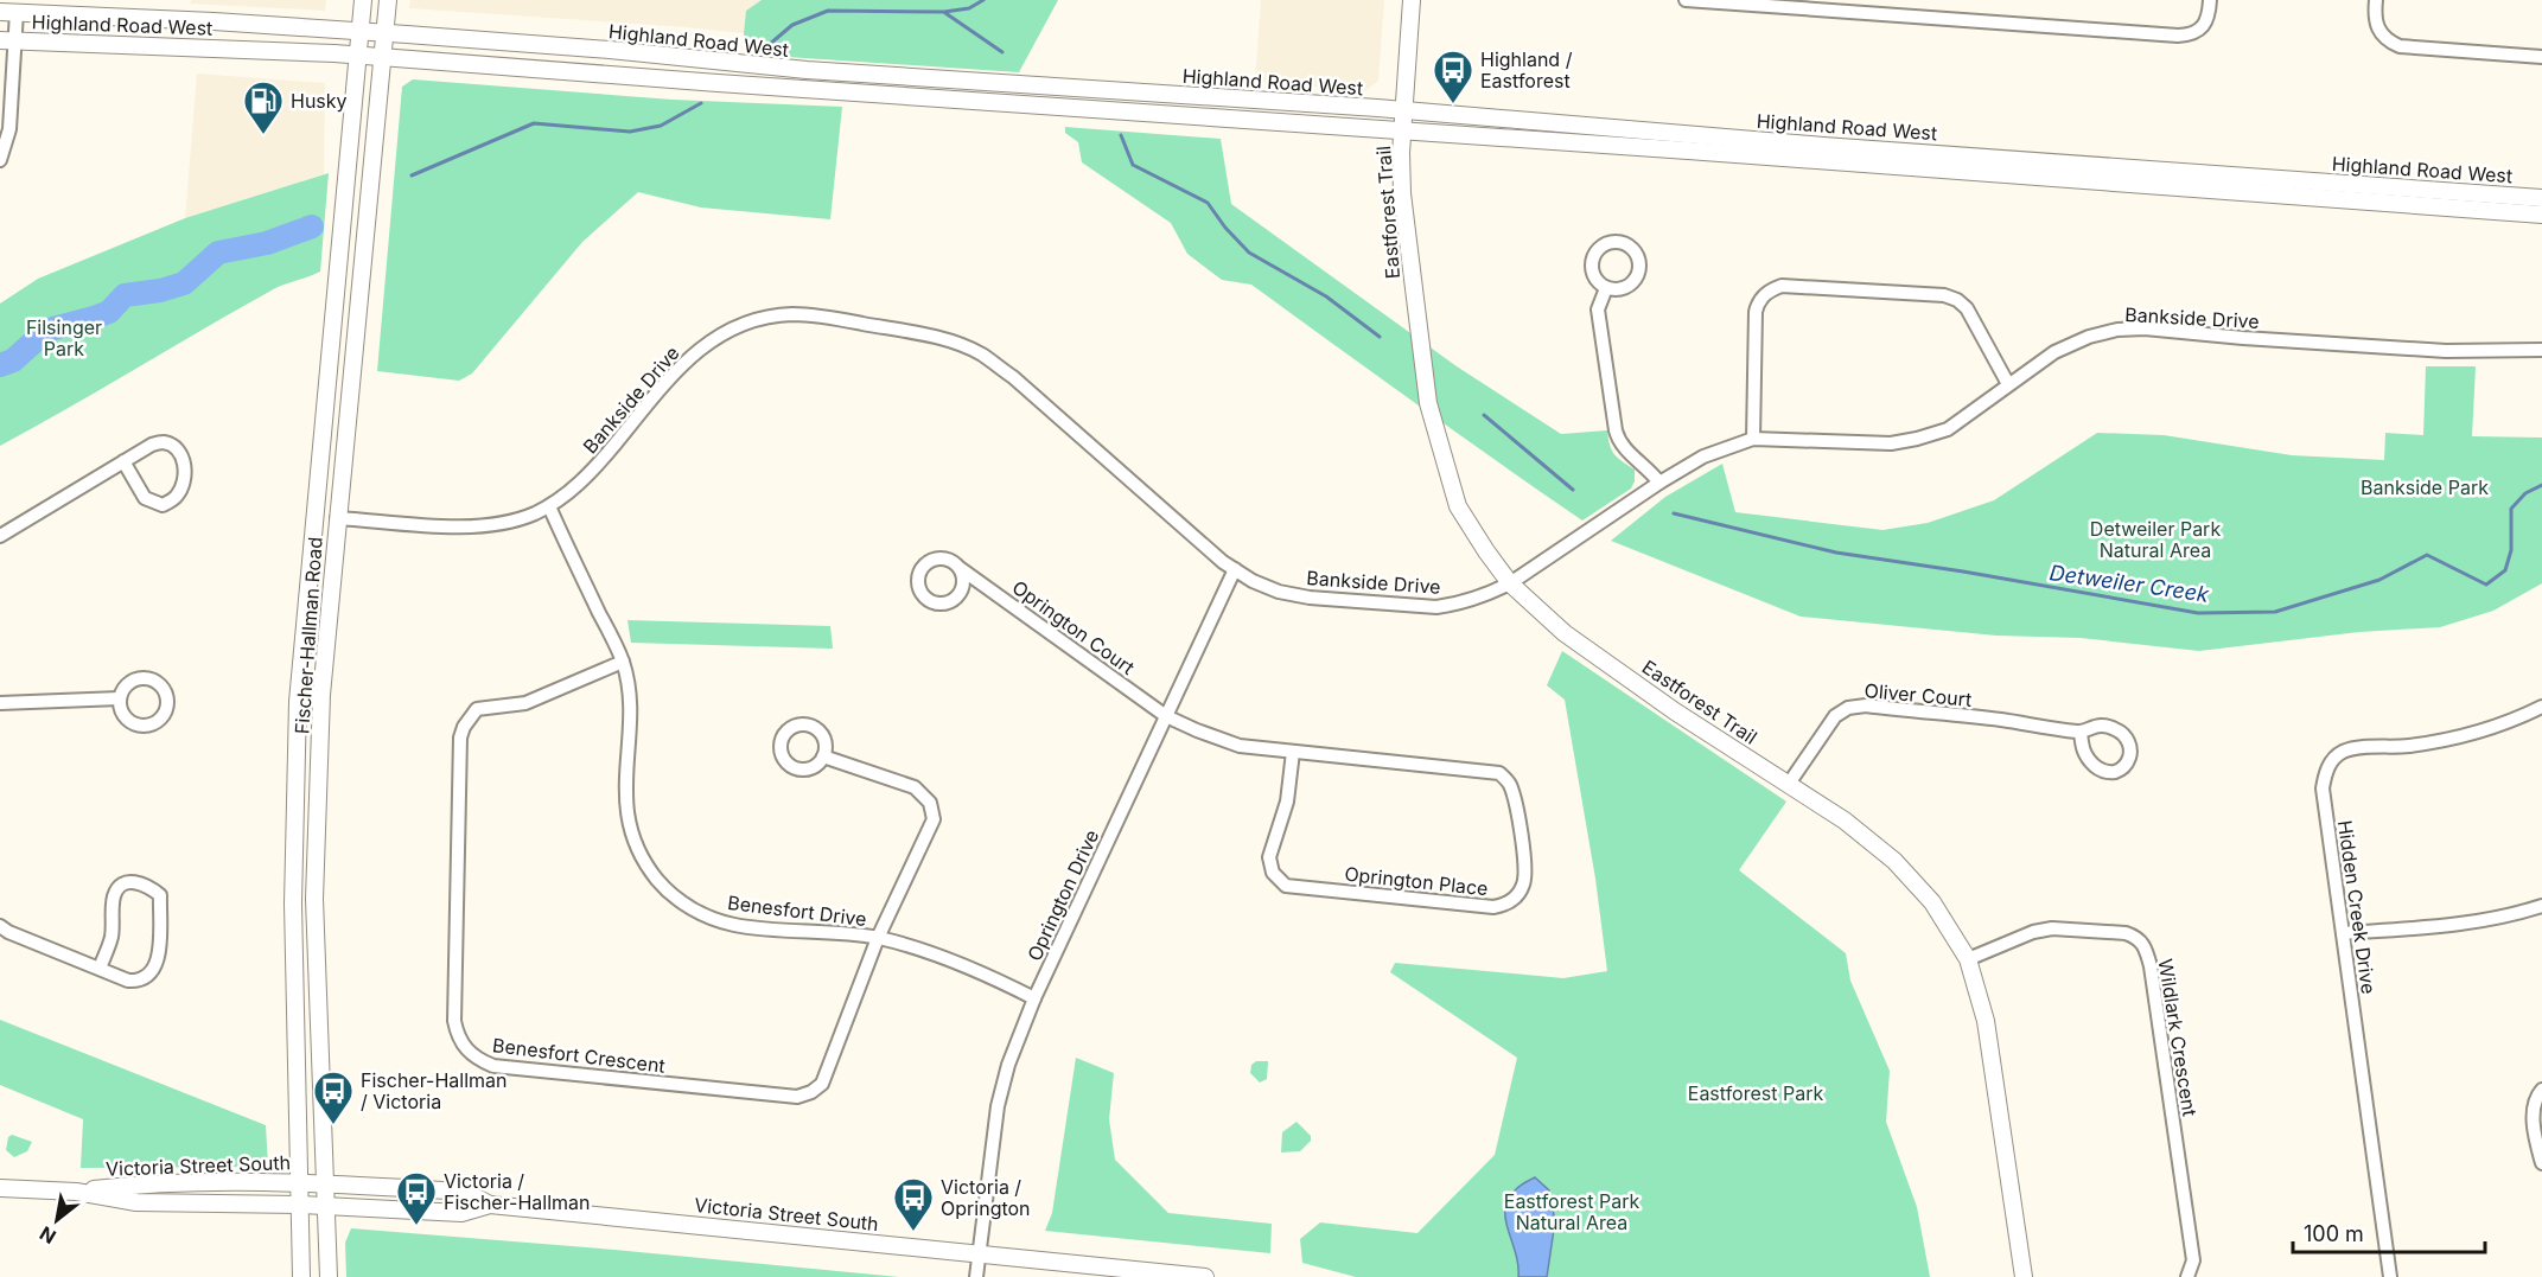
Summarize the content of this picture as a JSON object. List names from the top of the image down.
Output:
{
  "streets": {
    "main road": [
      "Highland Road West",
      "Eastforest Trail",
      "Fischer-Hallman Road",
      "Victoria Street South"
    ],
    "street": [
      "Bankside Drive",
      "Oprington Court",
      "Oliver Court",
      "Oprington Place",
      "Oprington Drive",
      "Hidden Creek Drive",
      "Benesfort Drive",
      "Wildlark Crescent",
      "Benesfort Crescent"
    ]
  },
  "crossings": [
    ["Highland Road West", "Eastforest Trail"],
    ["Highland Road West", "Fischer-Hallman Road"],
    ["Eastforest Trail", "Bankside Drive"],
    ["Eastforest Trail", "Oliver Court"],
    ["Eastforest Trail", "Wildlark Crescent"],
    ["Bankside Drive", "Fischer-Hallman Road"],
    ["Bankside Drive", "Oprington Drive"],
    ["Bankside Drive", "Benesfort Drive"],
    ["Oprington Court", "Oprington Place"],
    ["Oprington Court", "Oprington Drive"],
    ["Fischer-Hallman Road", "Victoria Street South"],
    ["Oprington Place", "Oprington Drive"],
    ["Oprington Drive", "Benesfort Drive"],
    ["Oprington Drive", "Victoria Street South"],
    ["Benesfort Drive", "Benesfort Crescent"]
  ],
  "water": ["Detweiler Creek"],
  "parks": [
    "Filsinger Park",
    "Bankside Park",
    "Detweiler Park Natural Area",
    "Eastforest Park",
    "Eastforest Park Natural Area"
  ],
  "places": {
    "bus stop": [
      "Highland / Eastforest",
      "Fischer-Hallman / Victoria",
      "Victoria / Fischer-Hallman",
      "Victoria / Oprington"
    ],
    "fuel station": ["Husky"]
  },
  "scale_bar": "100 m",
  "north": "bottom left"
}
